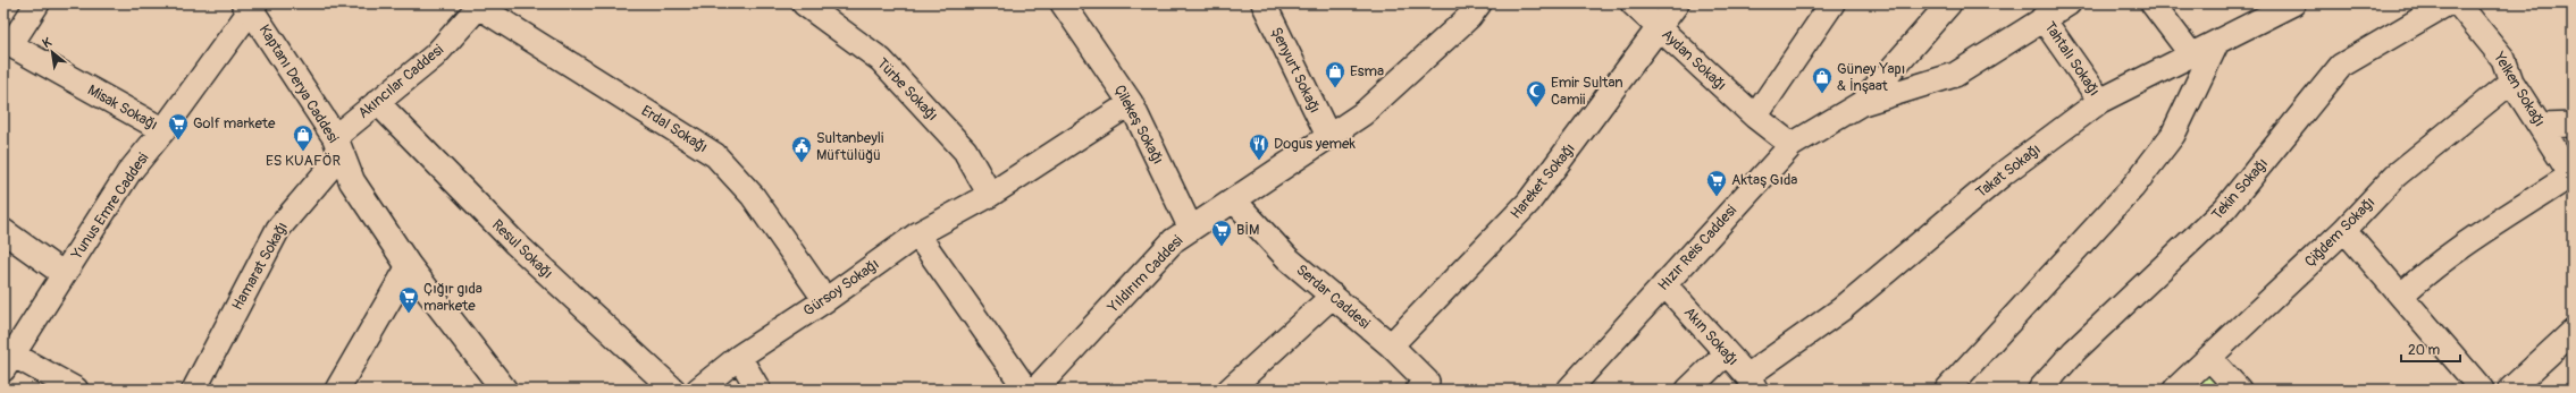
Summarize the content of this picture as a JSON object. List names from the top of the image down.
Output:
{
  "streets": {
    "street": [
      "Tahtalı Sokağı",
      "Aydan Sokağı",
      "Şenyurt Sokağı",
      "Akıncılar Caddesi",
      "Kaptanı Derya Caddesi",
      "Türbe Sokağı",
      "Yelken Sokağı",
      "Misak Sokağı",
      "Çilekeş Sokağı",
      "Erdal Sokağı",
      "Takat Sokağı",
      "Hareket Sokağı",
      "Tekin Sokağı",
      "Yunus Emre Caddesi",
      "Çiğdem Sokağı",
      "Hızır Reis Caddesi",
      "Resul Sokağı",
      "Hamarat Sokağı",
      "Yıldırım Caddesi",
      "Gürsoy Sokağı",
      "Serdar Caddesi",
      "Akın Sokağı"
    ]
  },
  "crossings": [
    ["Tahtalı Sokağı", "Takat Sokağı"],
    ["Aydan Sokağı", "Hareket Sokağı"],
    ["Aydan Sokağı", "Hızır Reis Caddesi"],
    ["Şenyurt Sokağı", "Yıldırım Caddesi"],
    ["Akıncılar Caddesi", "Kaptanı Derya Caddesi"],
    ["Akıncılar Caddesi", "Erdal Sokağı"],
    ["Akıncılar Caddesi", "Resul Sokağı"],
    ["Akıncılar Caddesi", "Hamarat Sokağı"],
    ["Kaptanı Derya Caddesi", "Yunus Emre Caddesi"],
    ["Kaptanı Derya Caddesi", "Hamarat Sokağı"],
    ["Türbe Sokağı", "Gürsoy Sokağı"],
    ["Yelken Sokağı", "Çiğdem Sokağı"],
    ["Misak Sokağı", "Yunus Emre Caddesi"],
    ["Çilekeş Sokağı", "Yıldırım Caddesi"],
    ["Çilekeş Sokağı", "Gürsoy Sokağı"],
    ["Erdal Sokağı", "Gürsoy Sokağı"],
    ["Takat Sokağı", "Akın Sokağı"],
    ["Hareket Sokağı", "Serdar Caddesi"],
    ["Hızır Reis Caddesi", "Akın Sokağı"],
    ["Yıldırım Caddesi", "Serdar Caddesi"]
  ],
  "places": {
    "shop": ["Esma", "Güney Yapı & İnşaat", "ES KUAFÖR"],
    "mosque": ["Emir Sultan Camii"],
    "supermarket": [
      "Golf markete",
      "Aktaş Gıda",
      "BİM",
      "Çığır gıda markete"
    ],
    "restaurant": ["Dogus yemek"],
    "public building": ["Sultanbeyli Müftülüğü"]
  },
  "scale_bar": "20 m",
  "north": "top left"
}
